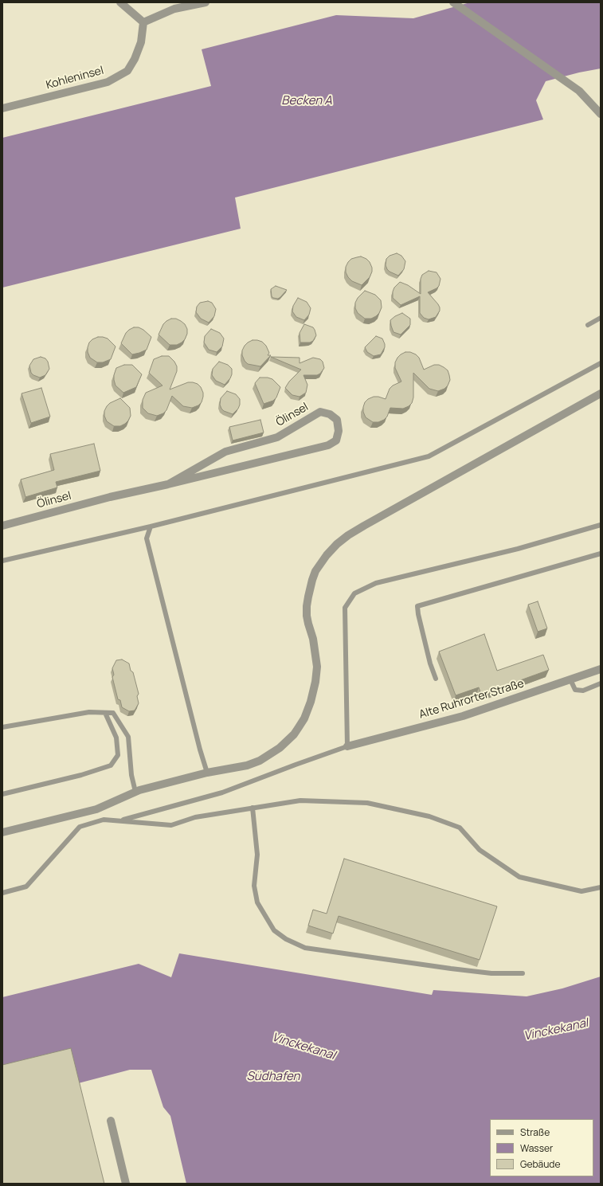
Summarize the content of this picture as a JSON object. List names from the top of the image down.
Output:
{
  "streets": {
    "street": ["Kohleninsel", "Ölinsel", "Alte Ruhrorter Straße"]
  },
  "water": ["Becken A", "Vinckekanal", "Südhafen"],
  "legend": ["Straße", "Wasser", "Gebäude"]
}
